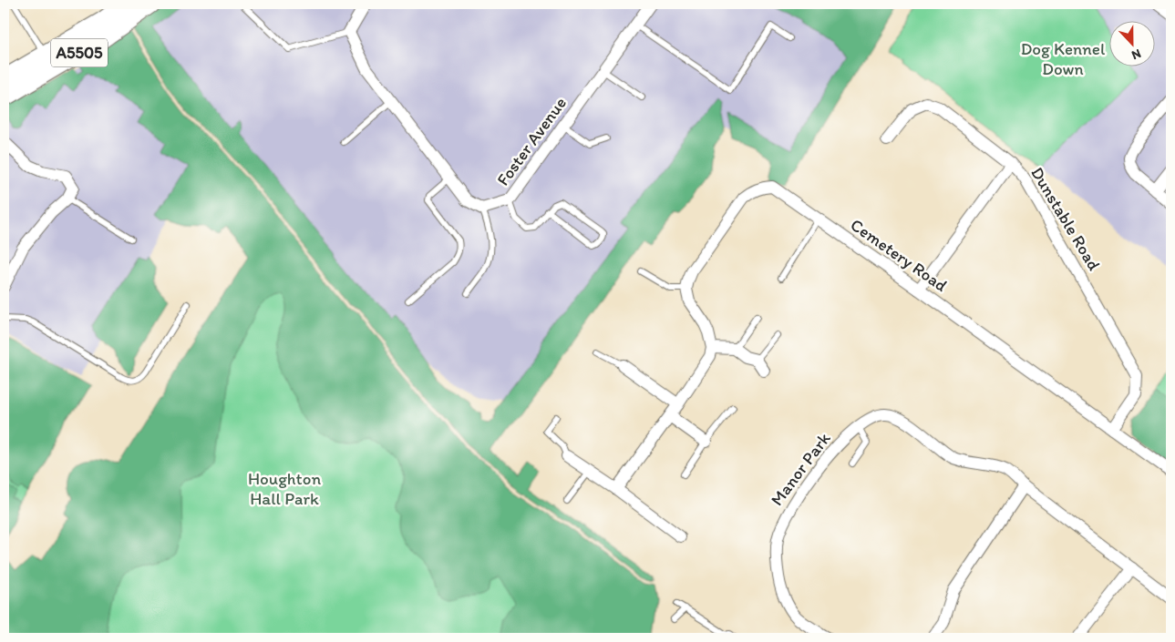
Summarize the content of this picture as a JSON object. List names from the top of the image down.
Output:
{
  "streets": {
    "main road": ["A5505"],
    "street": [
      "Foster Avenue",
      "Dunstable Road",
      "Cemetery Road",
      "Manor Park"
    ]
  },
  "crossings": [
    ["Dunstable Road", "Cemetery Road"]
  ],
  "parks": ["Dog Kennel Down", "Houghton Hall Park"],
  "north": "bottom"
}
